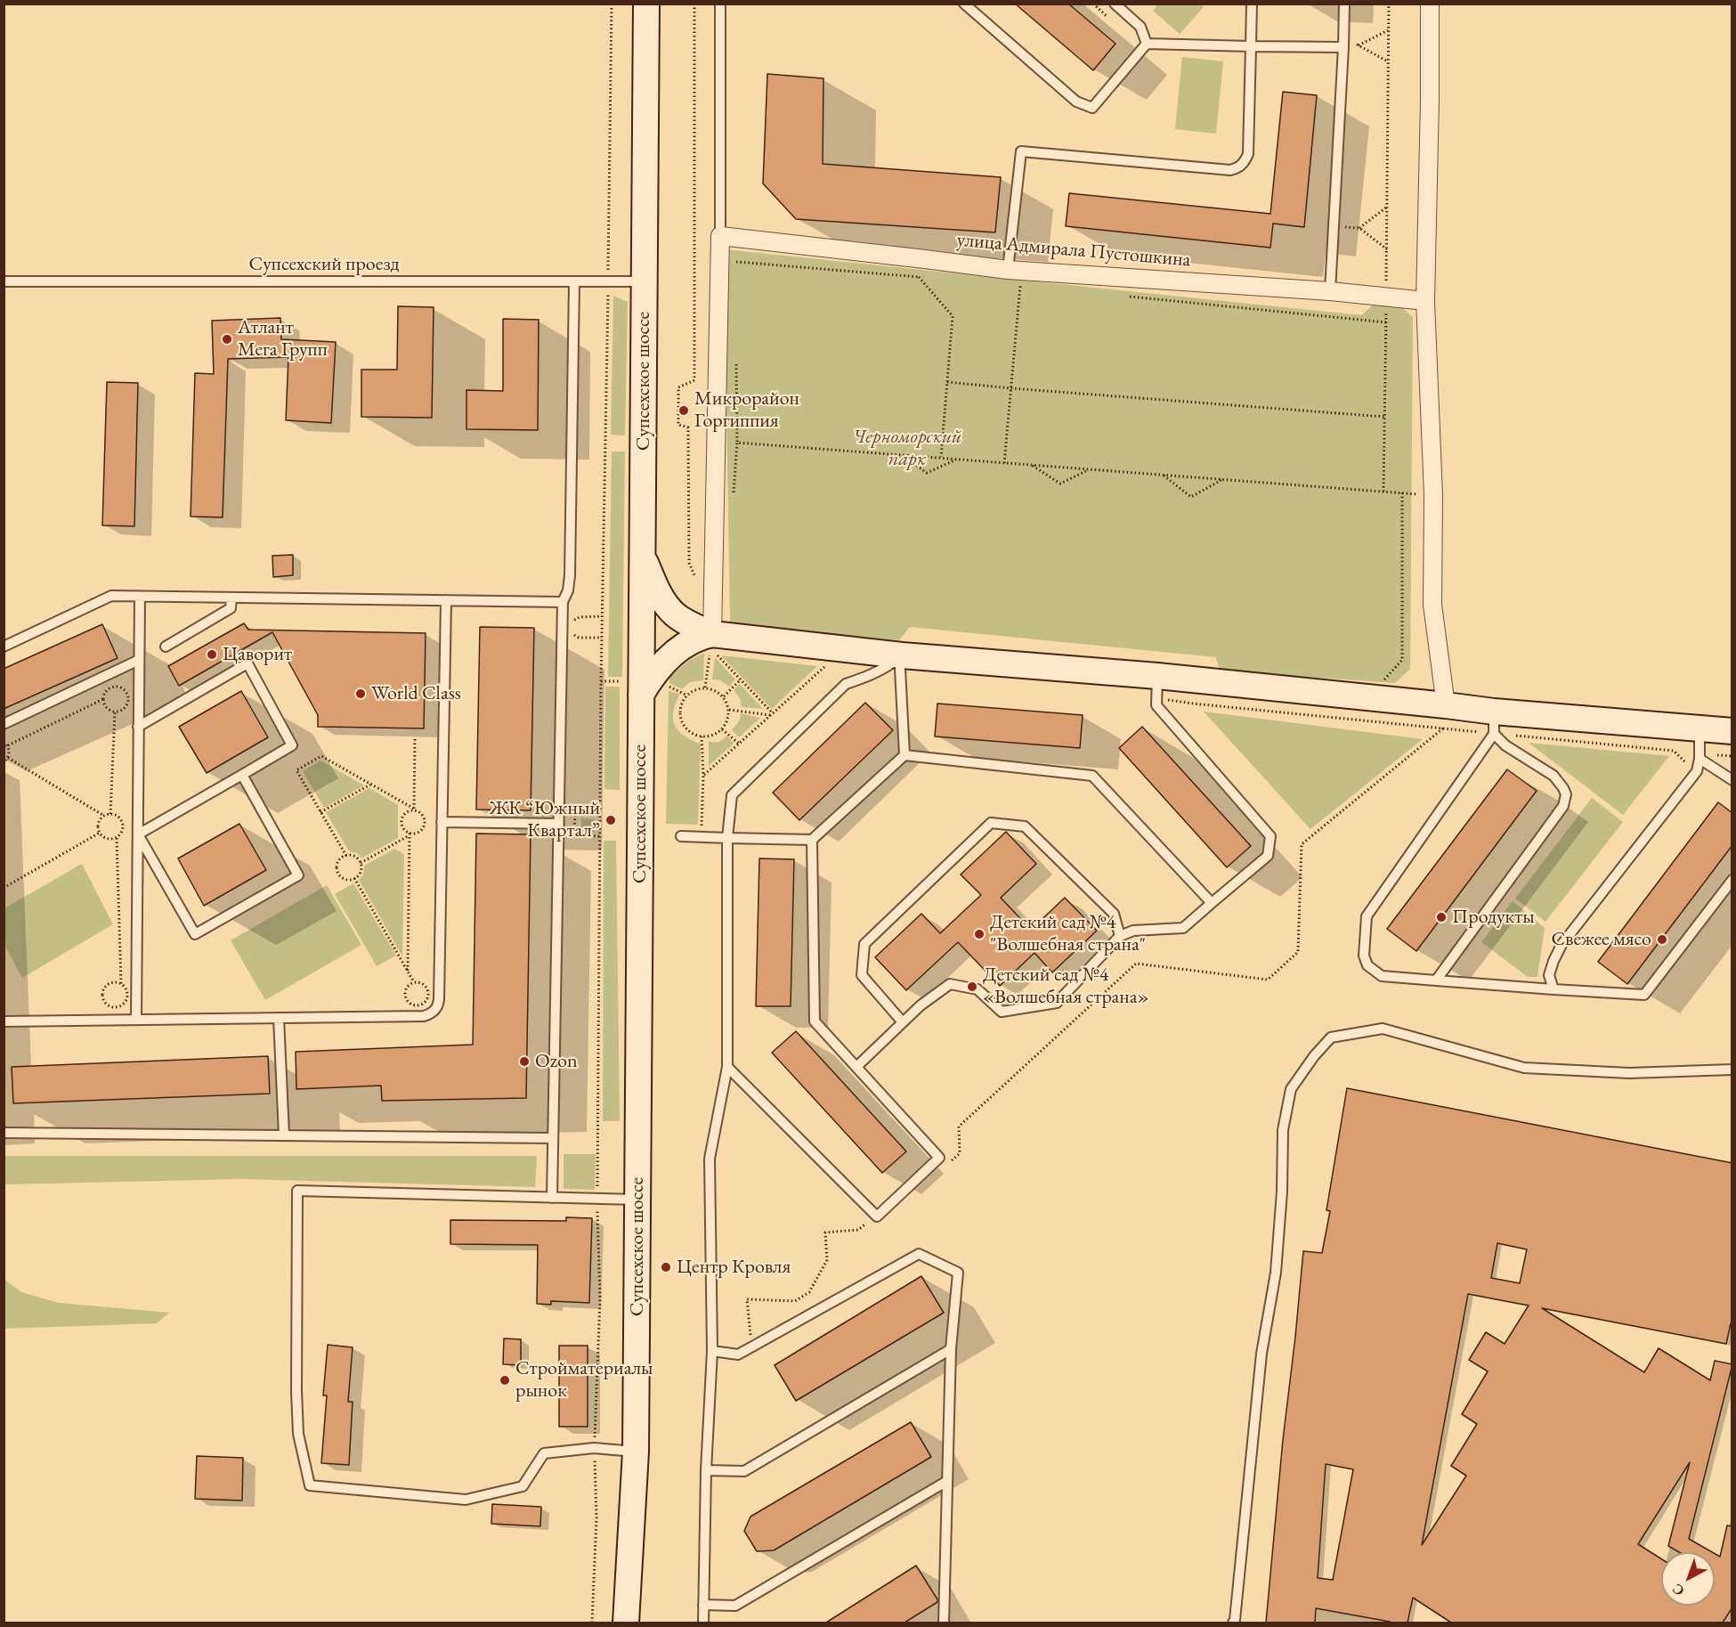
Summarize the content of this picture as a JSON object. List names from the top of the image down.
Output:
{
  "streets": {
    "main road": ["Супсехское шоссе"],
    "street": ["улица Адмирала Пустошкина"],
    "lane": ["Супсехский проезд"]
  },
  "crossings": [
    ["Супсехский проезд", "Супсехское шоссе"]
  ],
  "parks": ["Черноморский парк"],
  "places": [
    "Атлант Мега Групп",
    "Микрорайон Горгиппия",
    "Цаворит",
    "World Class",
    "ЖК “Южный Квартал”",
    "Продукты",
    "Детский сад №4 \"Волшебная страна\"",
    "Свежее мясо",
    "Детский сад №4 «Волшебная страна»",
    "Ozon",
    "Центр Кровля",
    "Стройматериалы рынок"
  ],
  "north": "bottom left"
}
